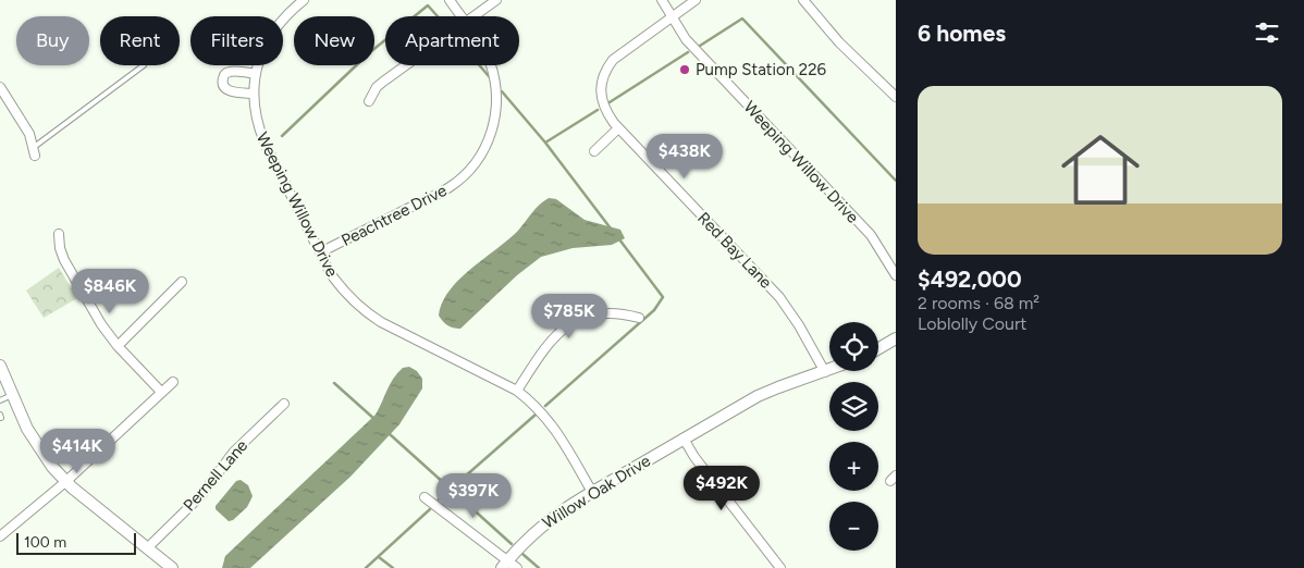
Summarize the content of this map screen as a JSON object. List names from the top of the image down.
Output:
{
  "streets": {
    "street": [
      "Weeping Willow Drive",
      "Peachtree Drive",
      "Red Bay Lane",
      "Pernell Lane",
      "Willow Oak Drive"
    ]
  },
  "crossings": [
    ["Weeping Willow Drive", "Peachtree Drive"],
    ["Weeping Willow Drive", "Red Bay Lane"],
    ["Weeping Willow Drive", "Willow Oak Drive"],
    ["Red Bay Lane", "Willow Oak Drive"]
  ],
  "places": ["Pump Station 226"],
  "scale_bar": "100 m",
  "page": {
    "heading": "6 homes",
    "chip": [
      "Buy",
      "Rent",
      "Filters",
      "New",
      "Apartment"
    ],
    "list": [
      {
        "name": "$492,000",
        "note": "2 rooms · 68 m² · Loblolly Court"
      }
    ],
    "price": [
      "$438K",
      "$846K",
      "$785K",
      "$414K",
      "$492K",
      "$397K"
    ],
    "map_buttons": ["+", "−"],
    "scale": "100 m"
  }
}
